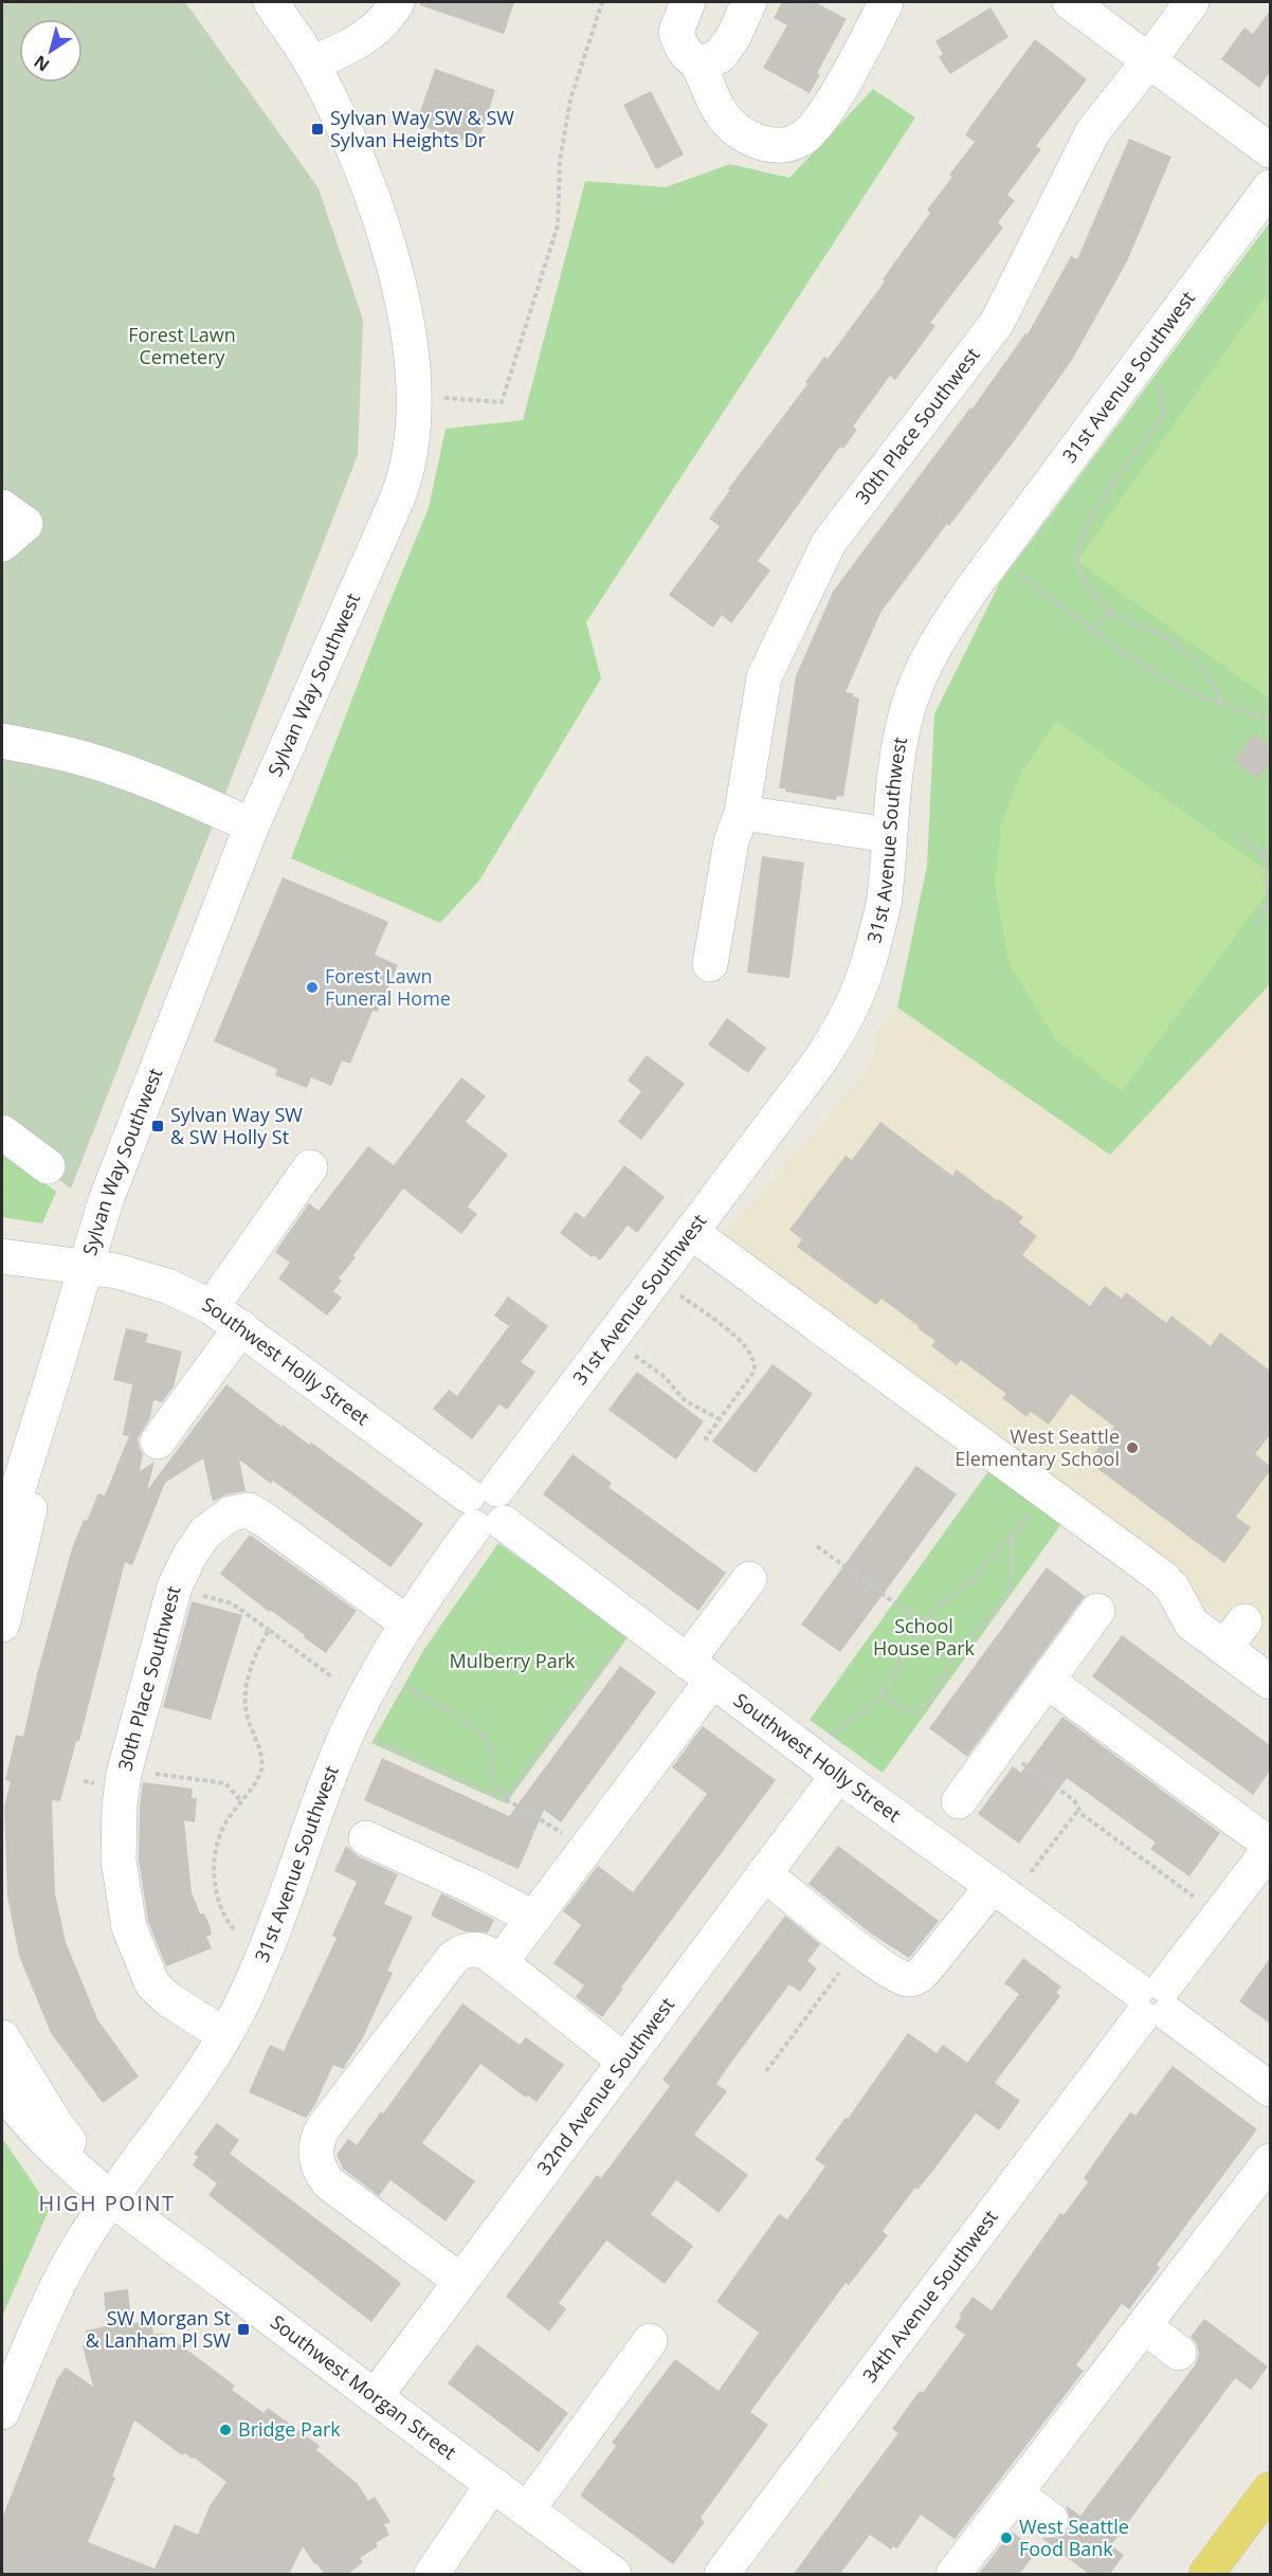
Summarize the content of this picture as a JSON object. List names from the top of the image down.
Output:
{
  "streets": {
    "street": [
      "31st Avenue Southwest",
      "30th Place Southwest",
      "Sylvan Way Southwest",
      "Southwest Holly Street",
      "32nd Avenue Southwest",
      "34th Avenue Southwest",
      "Southwest Morgan Street"
    ]
  },
  "crossings": [
    ["31st Avenue Southwest", "30th Place Southwest"],
    ["31st Avenue Southwest", "Southwest Holly Street"],
    ["31st Avenue Southwest", "Southwest Morgan Street"],
    ["Sylvan Way Southwest", "Southwest Holly Street"],
    ["Southwest Holly Street", "32nd Avenue Southwest"],
    ["Southwest Holly Street", "34th Avenue Southwest"],
    ["32nd Avenue Southwest", "Southwest Morgan Street"]
  ],
  "districts": ["HIGH POINT"],
  "parks": ["Forest Lawn Cemetery", "School House Park", "Mulberry Park"],
  "places": {
    "transit": ["Sylvan Way SW & SW Sylvan Heights Dr", "Sylvan Way SW & SW Holly St", "SW Morgan St & Lanham Pl SW"],
    "other": [
      "Forest Lawn Funeral Home",
      "West Seattle Elementary School",
      "Bridge Park",
      "West Seattle Food Bank"
    ]
  },
  "north": "bottom left"
}
